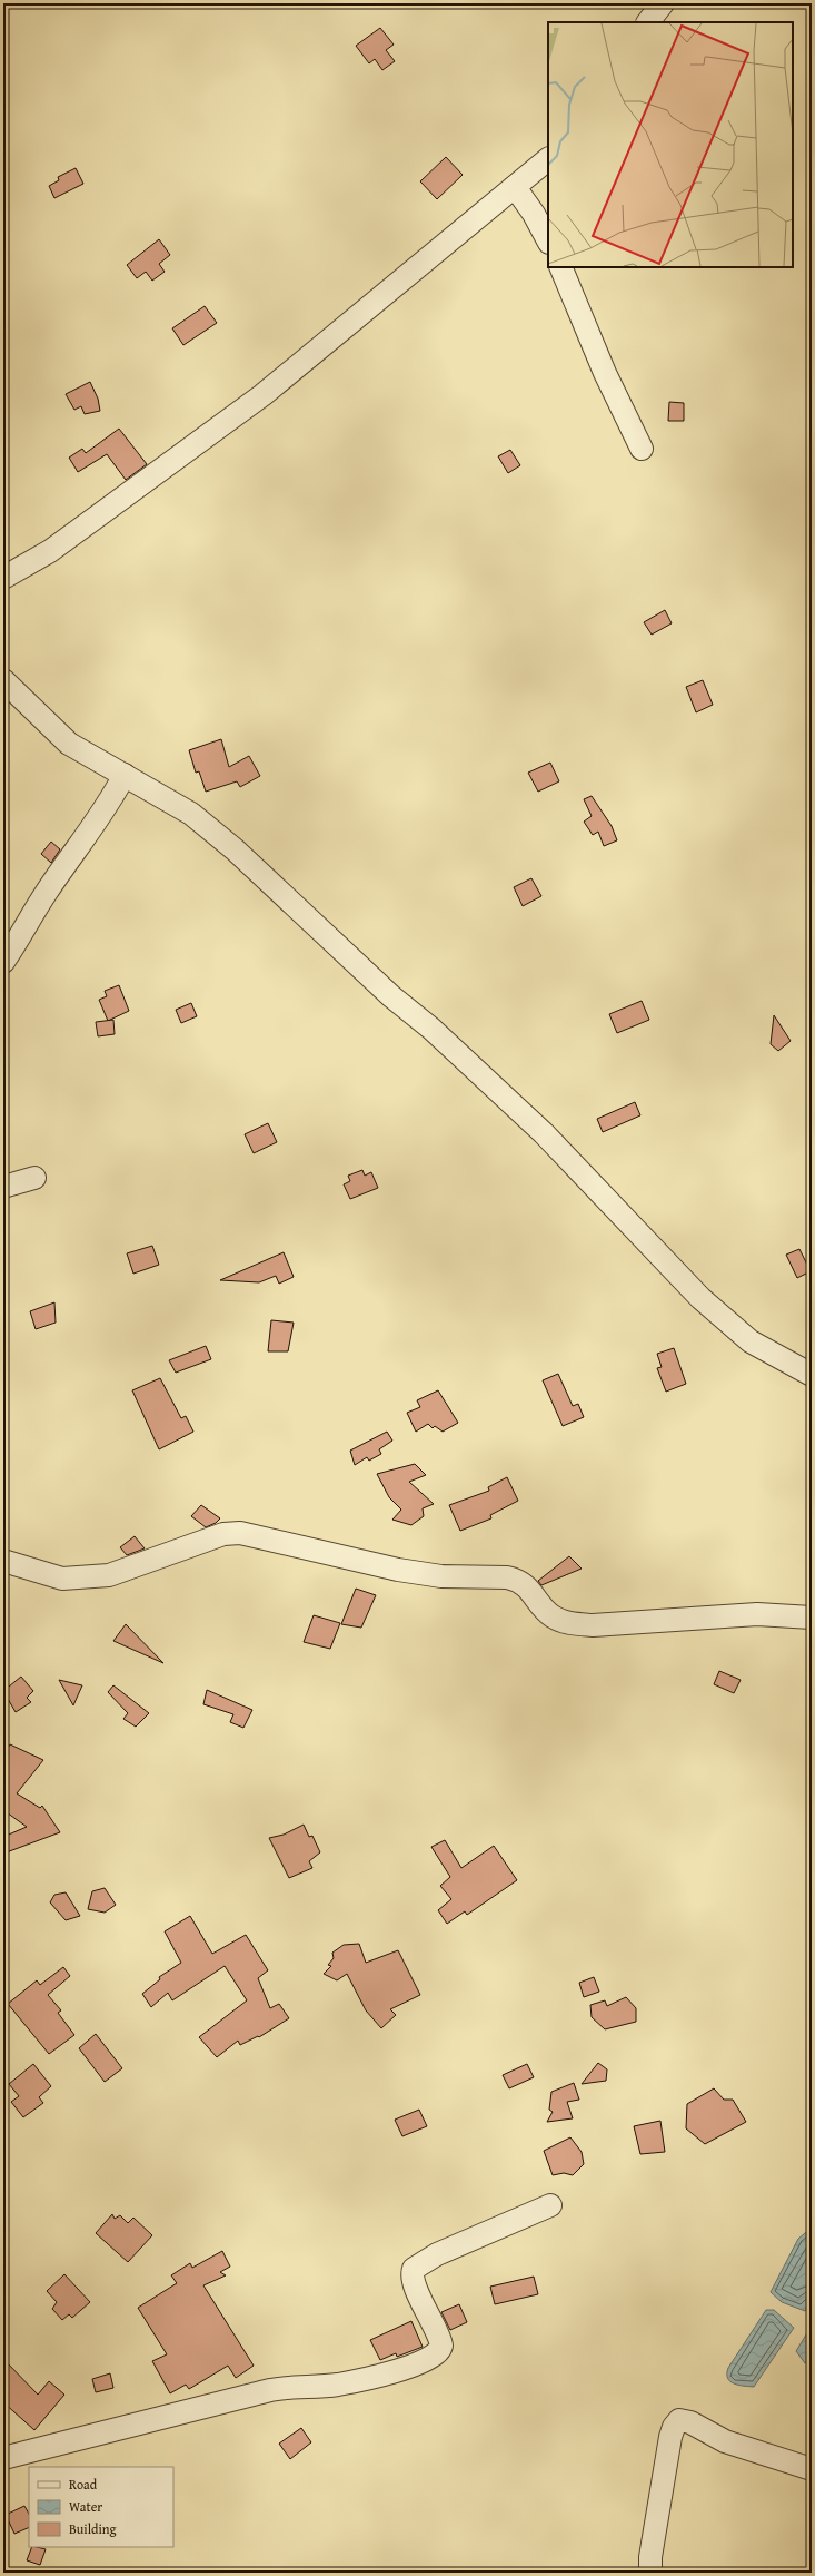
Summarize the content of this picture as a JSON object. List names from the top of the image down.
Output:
{
  "legend": ["Road", "Water", "Building"]
}
